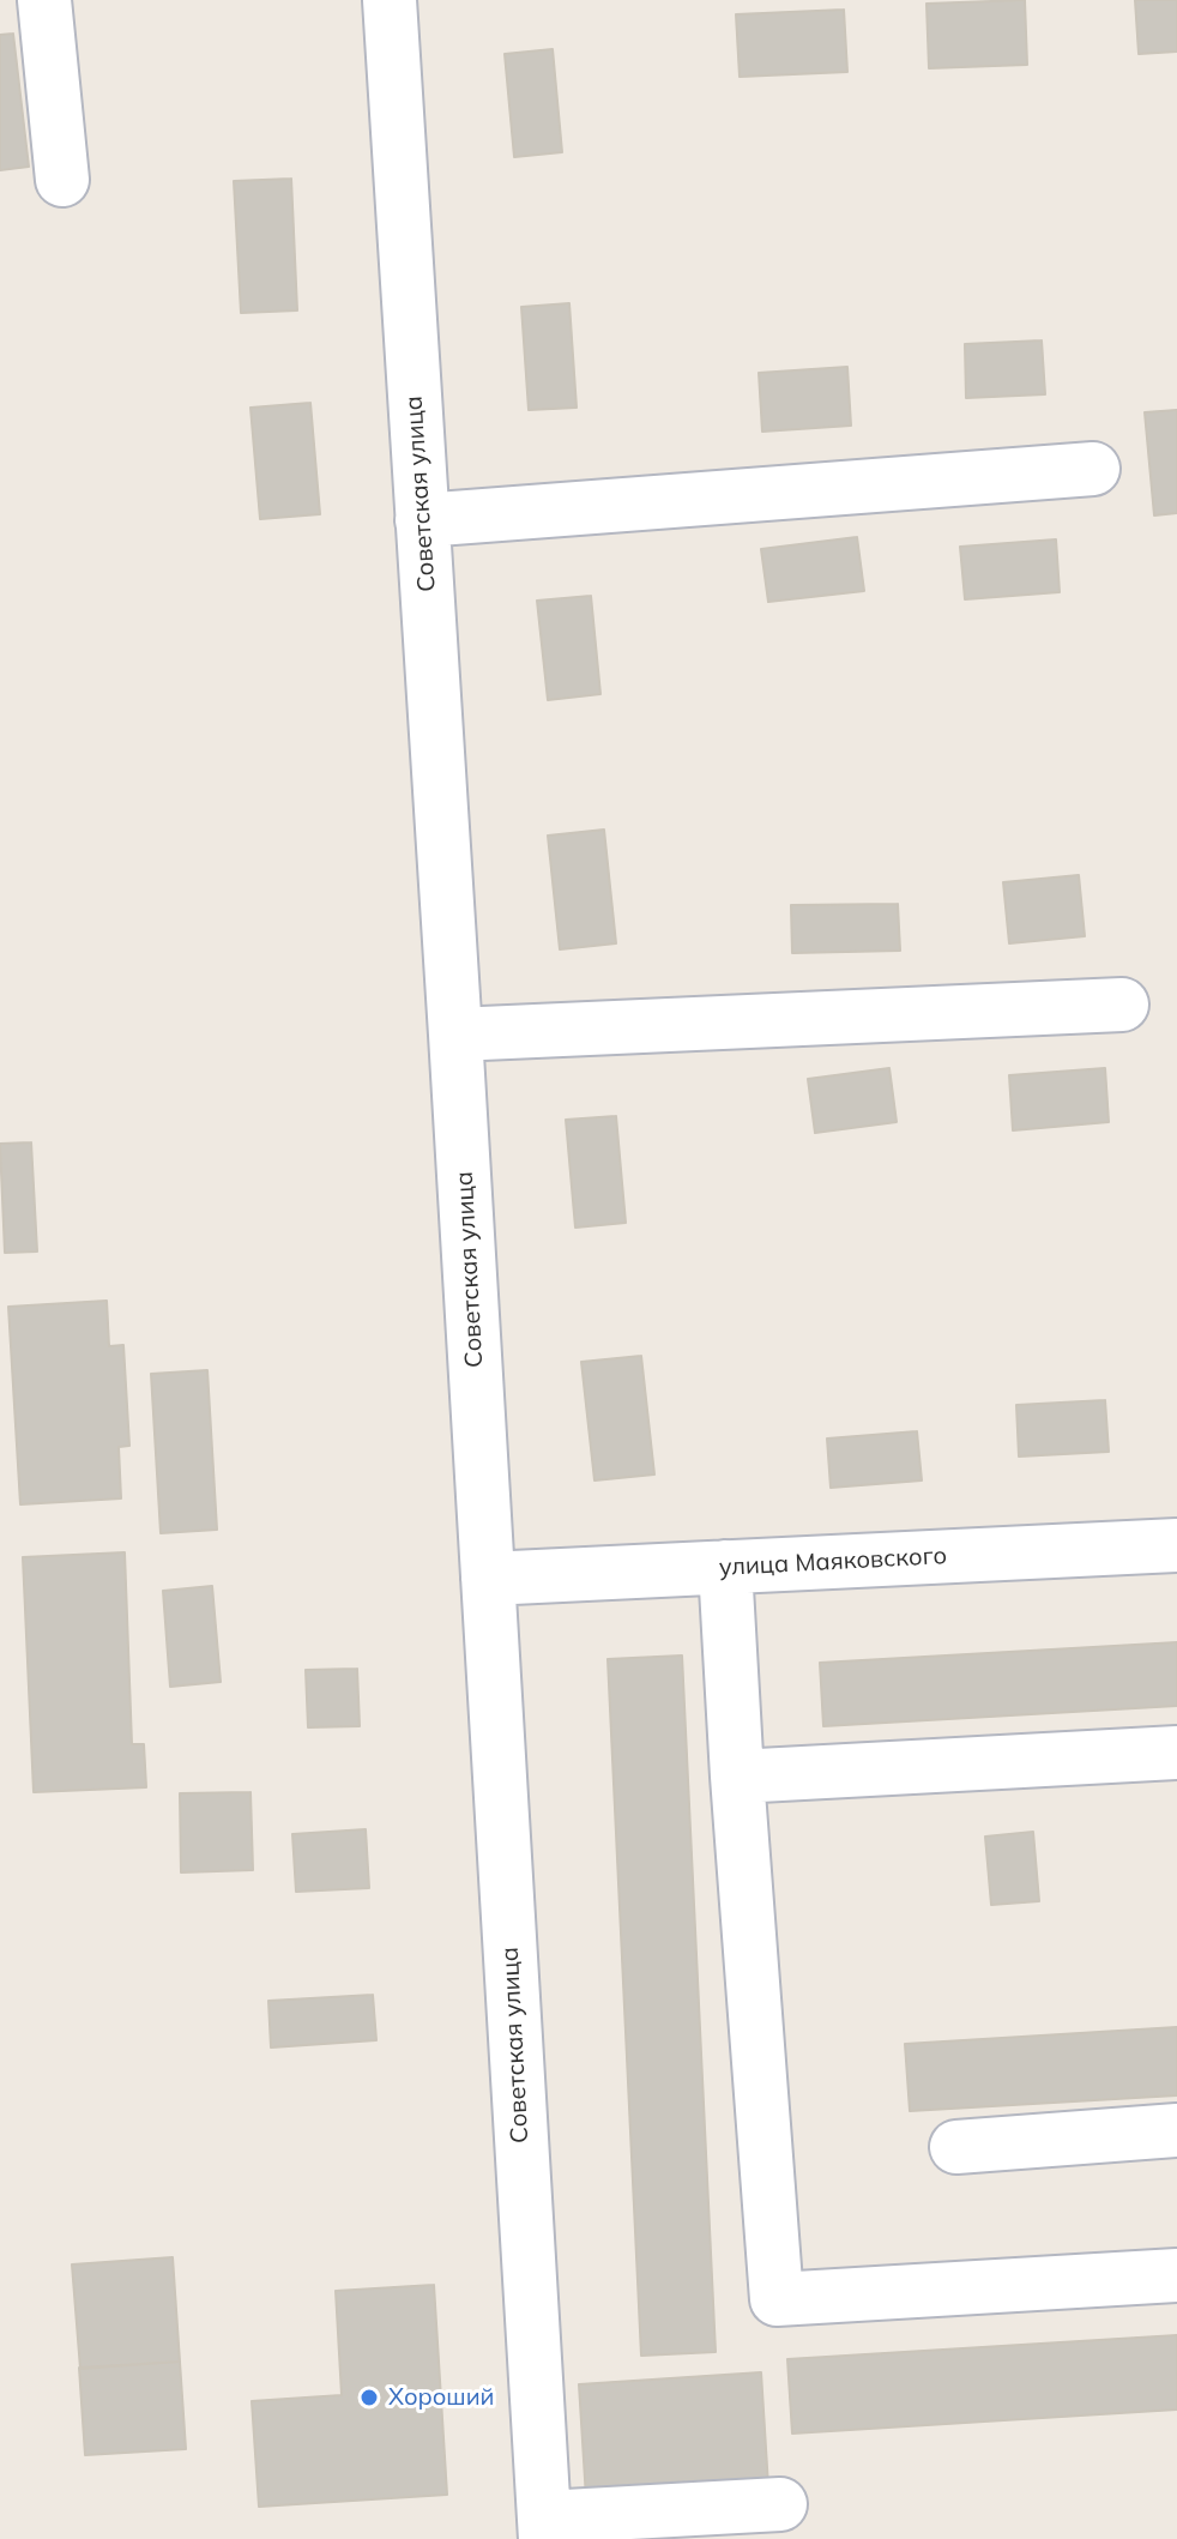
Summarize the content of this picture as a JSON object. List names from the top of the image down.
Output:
{
  "streets": {
    "street": ["Советская улица", "улица Маяковского"]
  },
  "crossings": [
    ["Советская улица", "улица Маяковского"]
  ],
  "places": ["Хороший"]
}
